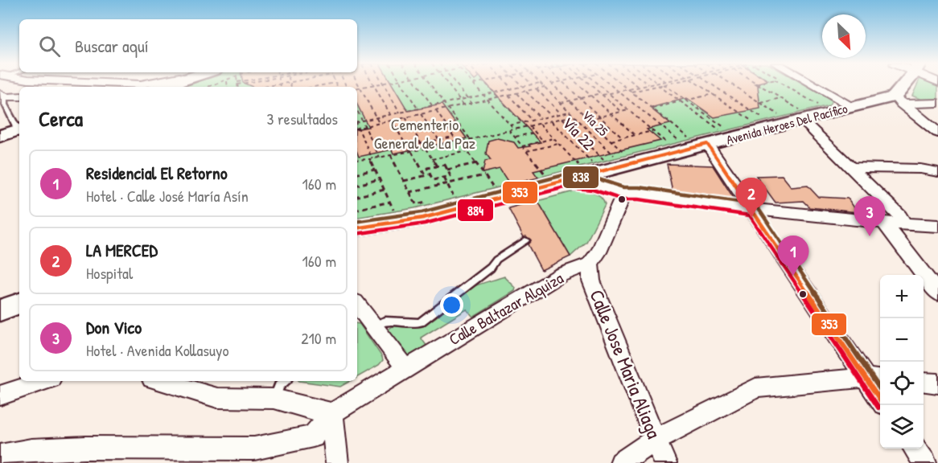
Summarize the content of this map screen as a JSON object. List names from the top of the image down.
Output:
{
  "streets": {
    "main road": ["Avenida Heroes Del Pacífico"],
    "street": ["Calle Baltazar Alquiza", "Calle Jose Maria Aliaga"],
    "path": ["Vía 25", "Vía 22"]
  },
  "crossings": [
    ["Vía 25", "Avenida Heroes Del Pacífico"],
    ["Calle Baltazar Alquiza", "Calle Jose Maria Aliaga"]
  ],
  "parks": ["Cementerio General de La Paz"],
  "lines": ["transit line 353", "transit line 838", "transit line 884"],
  "north": "bottom right",
  "page": {
    "search": "Buscar aquí",
    "heading": ["Cerca", "3 resultados"],
    "list": [
      {
        "mark": "1",
        "name": "Residencial El Retorno",
        "note": "Hotel · Calle José María Asín",
        "value": "160 m"
      },
      {
        "mark": "2",
        "name": "LA MERCED",
        "note": "Hospital",
        "value": "160 m"
      },
      {
        "mark": "3",
        "name": "Don Vico",
        "note": "Hotel · Avenida Kollasuyo",
        "value": "210 m"
      }
    ],
    "pins": ["2", "3", "1"],
    "map_buttons": ["+", "−"]
  }
}
